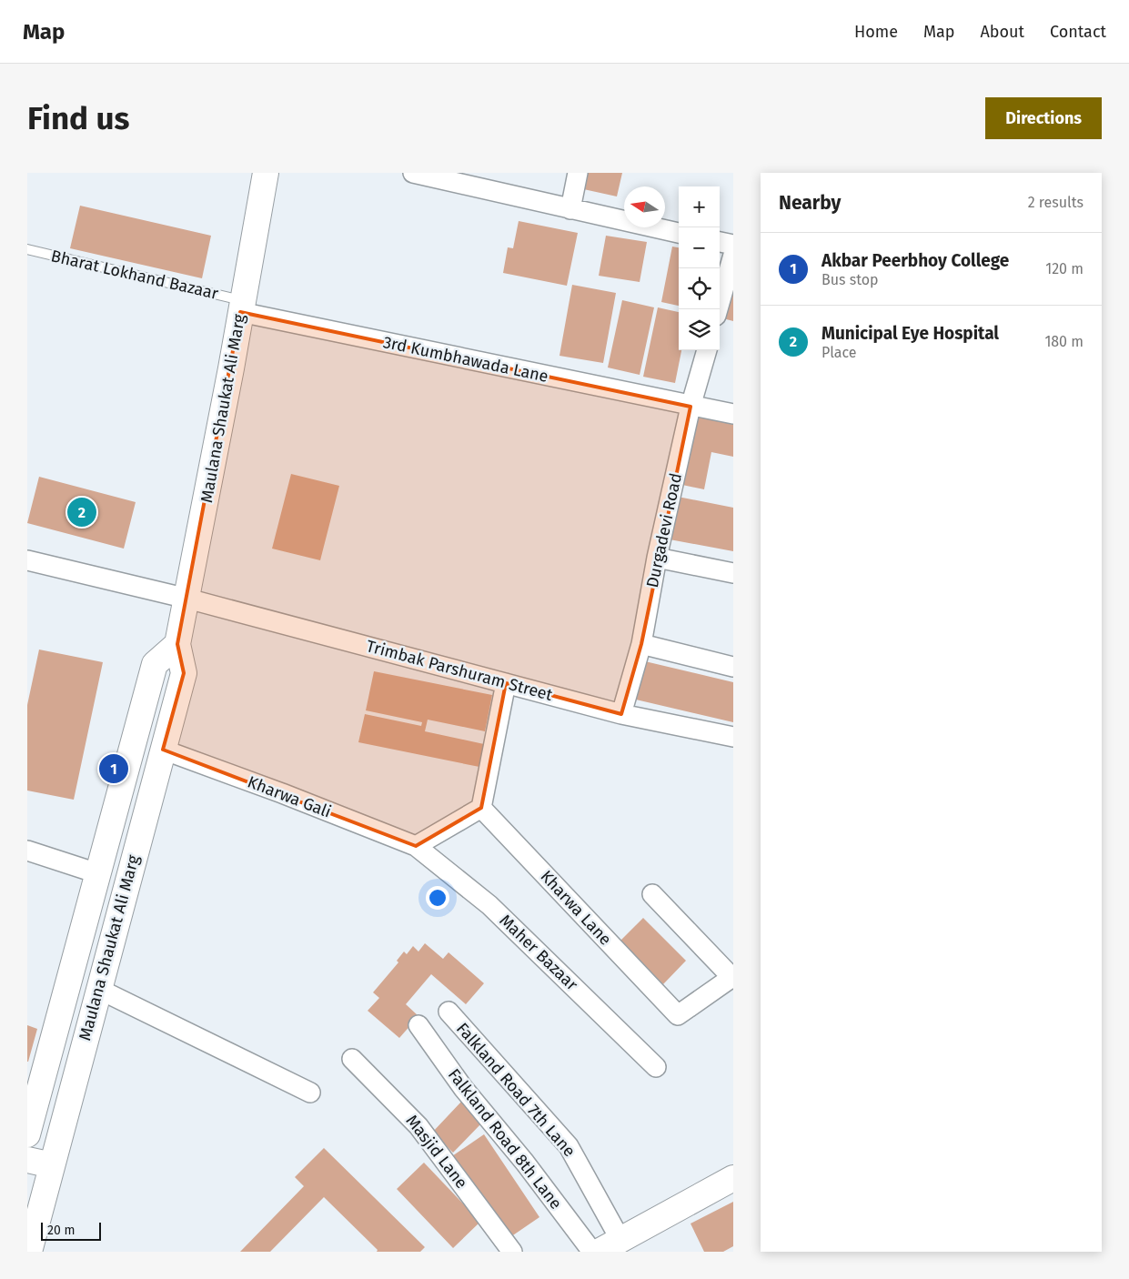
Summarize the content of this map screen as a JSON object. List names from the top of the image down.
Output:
{
  "streets": {
    "main road": ["Maulana Shaukat Ali Marg"],
    "street": [
      "3rd Kumbhawada Lane",
      "Durgadevi Road",
      "Trimbak Parshuram Street",
      "Kharwa Gali",
      "Kharwa Lane",
      "Maher Bazaar",
      "Falkland Road 7th Lane",
      "Falkland Road 8th Lane",
      "Masjid Lane"
    ],
    "lane": ["Bharat Lokhand Bazaar"]
  },
  "crossings": [
    ["Bharat Lokhand Bazaar", "3rd Kumbhawada Lane"],
    ["Bharat Lokhand Bazaar", "Maulana Shaukat Ali Marg"],
    ["3rd Kumbhawada Lane", "Maulana Shaukat Ali Marg"],
    ["3rd Kumbhawada Lane", "Durgadevi Road"],
    ["Maulana Shaukat Ali Marg", "Trimbak Parshuram Street"],
    ["Maulana Shaukat Ali Marg", "Kharwa Gali"],
    ["Durgadevi Road", "Trimbak Parshuram Street"],
    ["Kharwa Gali", "Maher Bazaar"]
  ],
  "scale_bar": "20 m",
  "north": "left",
  "page": {
    "header": "Map",
    "nav": [
      "Home",
      "Map",
      "About",
      "Contact"
    ],
    "buttons": "Directions",
    "title": "Find us",
    "heading": ["Nearby", "2 results"],
    "map_buttons": ["+", "−"],
    "list": [
      {
        "mark": "1",
        "name": "Akbar Peerbhoy College",
        "note": "Bus stop",
        "value": "120 m"
      },
      {
        "mark": "2",
        "name": "Municipal Eye Hospital",
        "note": "Place",
        "value": "180 m"
      }
    ],
    "pins": ["2", "1"],
    "scale": "20 m"
  }
}
